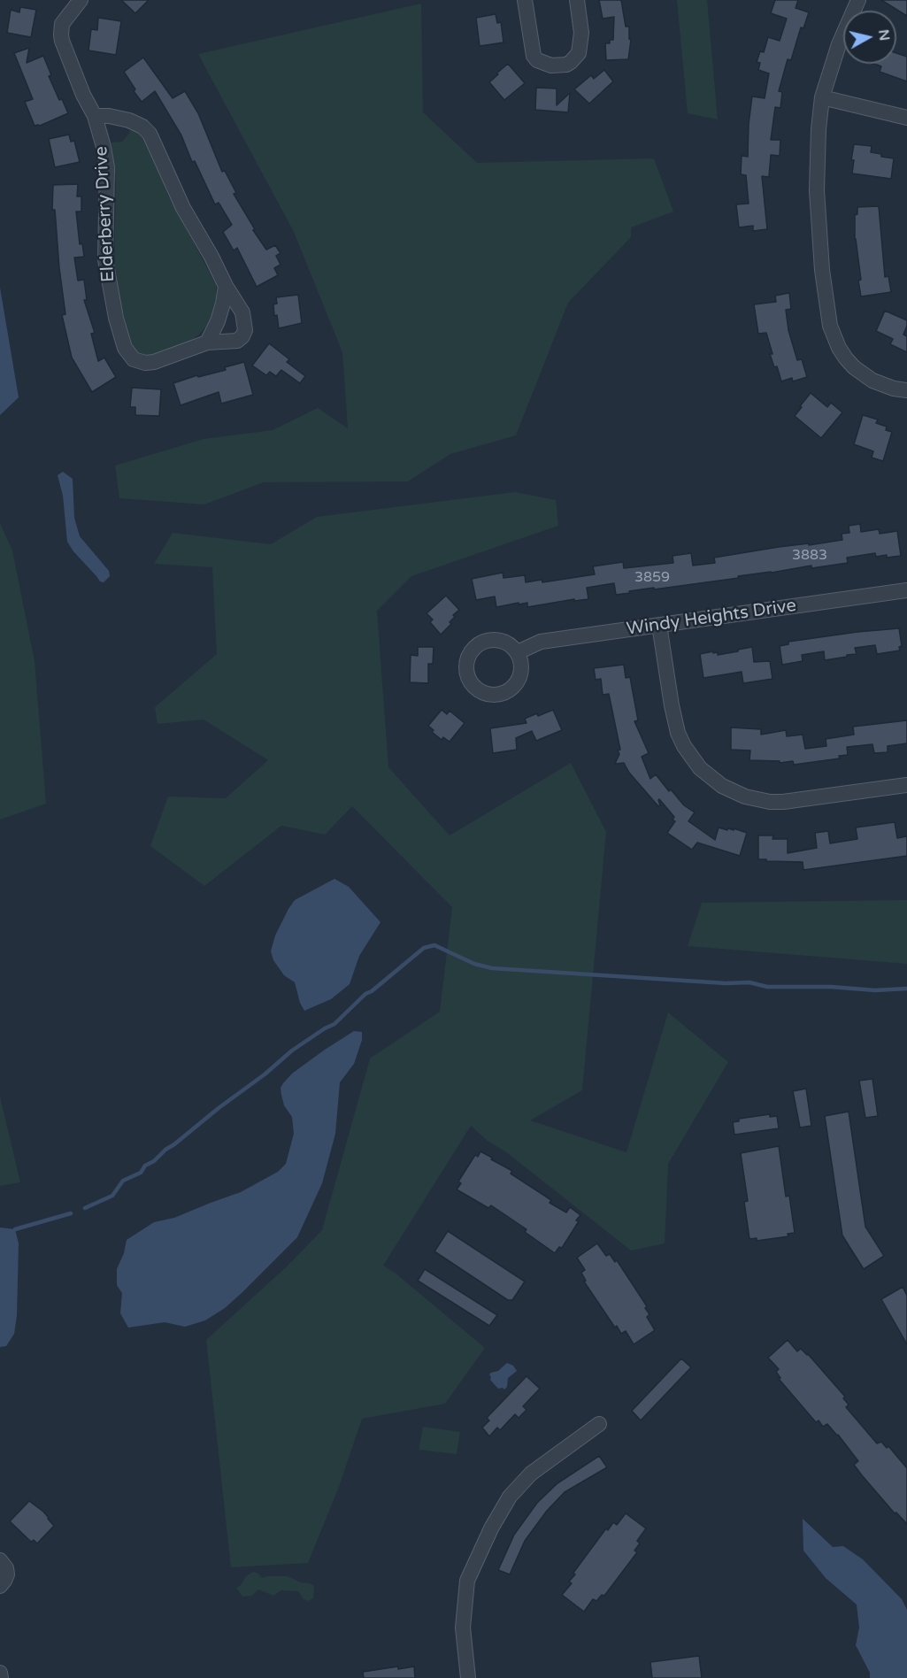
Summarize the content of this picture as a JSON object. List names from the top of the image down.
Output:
{
  "streets": {
    "street": ["Elderberry Drive", "Windy Heights Drive"]
  },
  "house_numbers": ["3883", "3859"],
  "north": "right"
}
